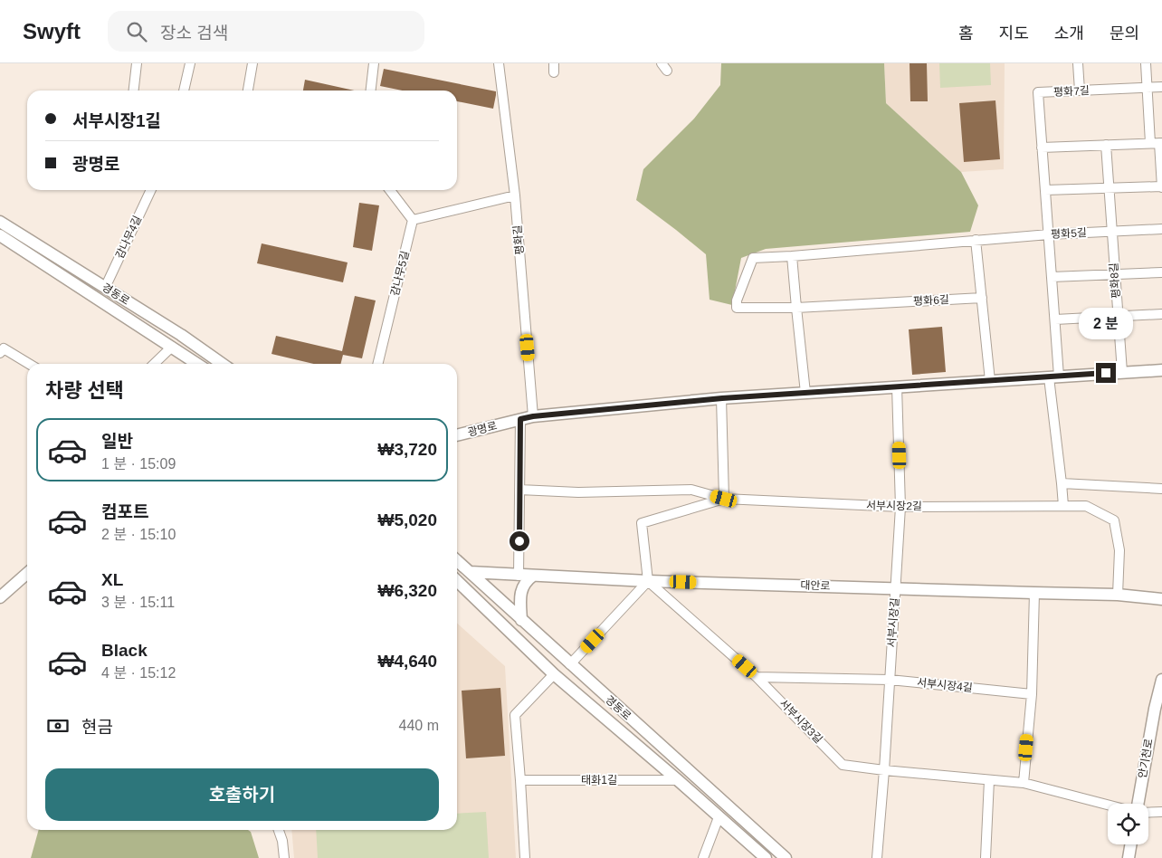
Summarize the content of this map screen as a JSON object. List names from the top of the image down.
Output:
{
  "streets": {
    "street": [
      "평화7길",
      "평화5길",
      "감나무4길",
      "평화길",
      "감나무5길",
      "평화8길",
      "경동로",
      "평화6길",
      "광명로",
      "서부시장2길",
      "대안로",
      "서부시장길",
      "서부시장4길",
      "서부시장3길",
      "안기천로",
      "태화1길"
    ]
  },
  "crossings": [
    ["평화7길", "평화5길"],
    ["평화7길", "광명로"],
    ["평화5길", "평화8길"],
    ["평화5길", "평화6길"],
    ["감나무4길", "경동로"],
    ["평화길", "광명로"],
    ["평화8길", "광명로"],
    ["경동로", "대안로"],
    ["경동로", "태화1길"],
    ["광명로", "서부시장길"],
    ["서부시장2길", "대안로"],
    ["서부시장2길", "서부시장길"],
    ["서부시장2길", "서부시장3길"],
    ["대안로", "서부시장길"],
    ["대안로", "서부시장3길"],
    ["서부시장길", "서부시장4길"],
    ["서부시장길", "서부시장3길"],
    ["서부시장4길", "서부시장3길"]
  ],
  "page": {
    "header": "Swyft",
    "search": "장소 검색",
    "nav": [
      "홈",
      "지도",
      "소개",
      "문의"
    ],
    "banner": ["서부시장1길", "광명로"],
    "bubble": "2 분",
    "heading": "차량 선택",
    "list": [
      {
        "name": "일반",
        "note": "1 분 · 15:09",
        "value": "₩3,720"
      },
      {
        "name": "컴포트",
        "note": "2 분 · 15:10",
        "value": "₩5,020"
      },
      {
        "name": "XL",
        "note": "3 분 · 15:11",
        "value": "₩6,320"
      },
      {
        "name": "Black",
        "note": "4 분 · 15:12",
        "value": "₩4,640"
      }
    ],
    "pay": ["현금", "440 m"],
    "buttons": "호출하기"
  }
}
